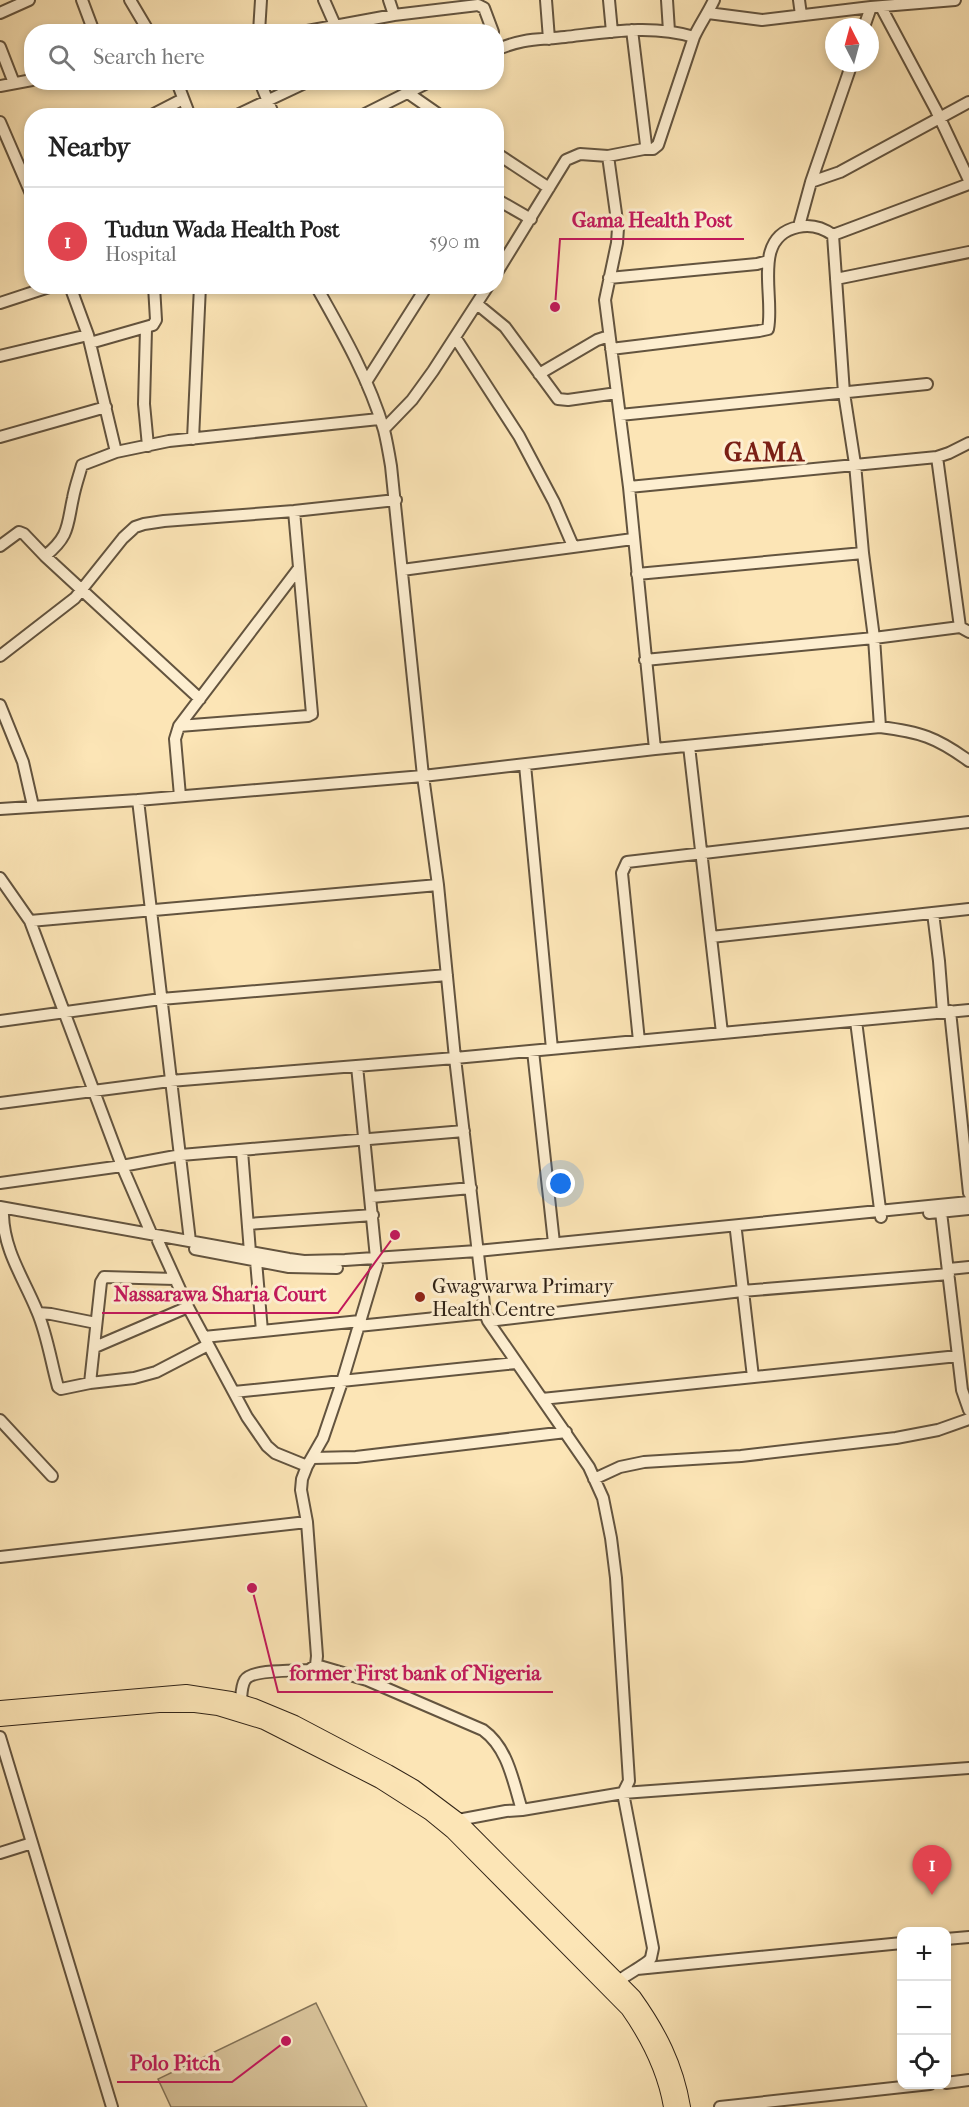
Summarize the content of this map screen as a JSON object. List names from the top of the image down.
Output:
{
  "districts": ["GAMA"],
  "places": [
    "Gama Health Post",
    "Nassarawa Sharia Court",
    "Gwagwarwa Primary Health Centre",
    "former First bank of Nigeria",
    "Polo Pitch"
  ],
  "north": "top",
  "page": {
    "search": "Search here",
    "heading": "Nearby",
    "list": [
      {
        "mark": "1",
        "name": "Tudun Wada Health Post",
        "note": "Hospital",
        "value": "590 m"
      }
    ],
    "pins": "1",
    "map_buttons": ["+", "−"]
  }
}
